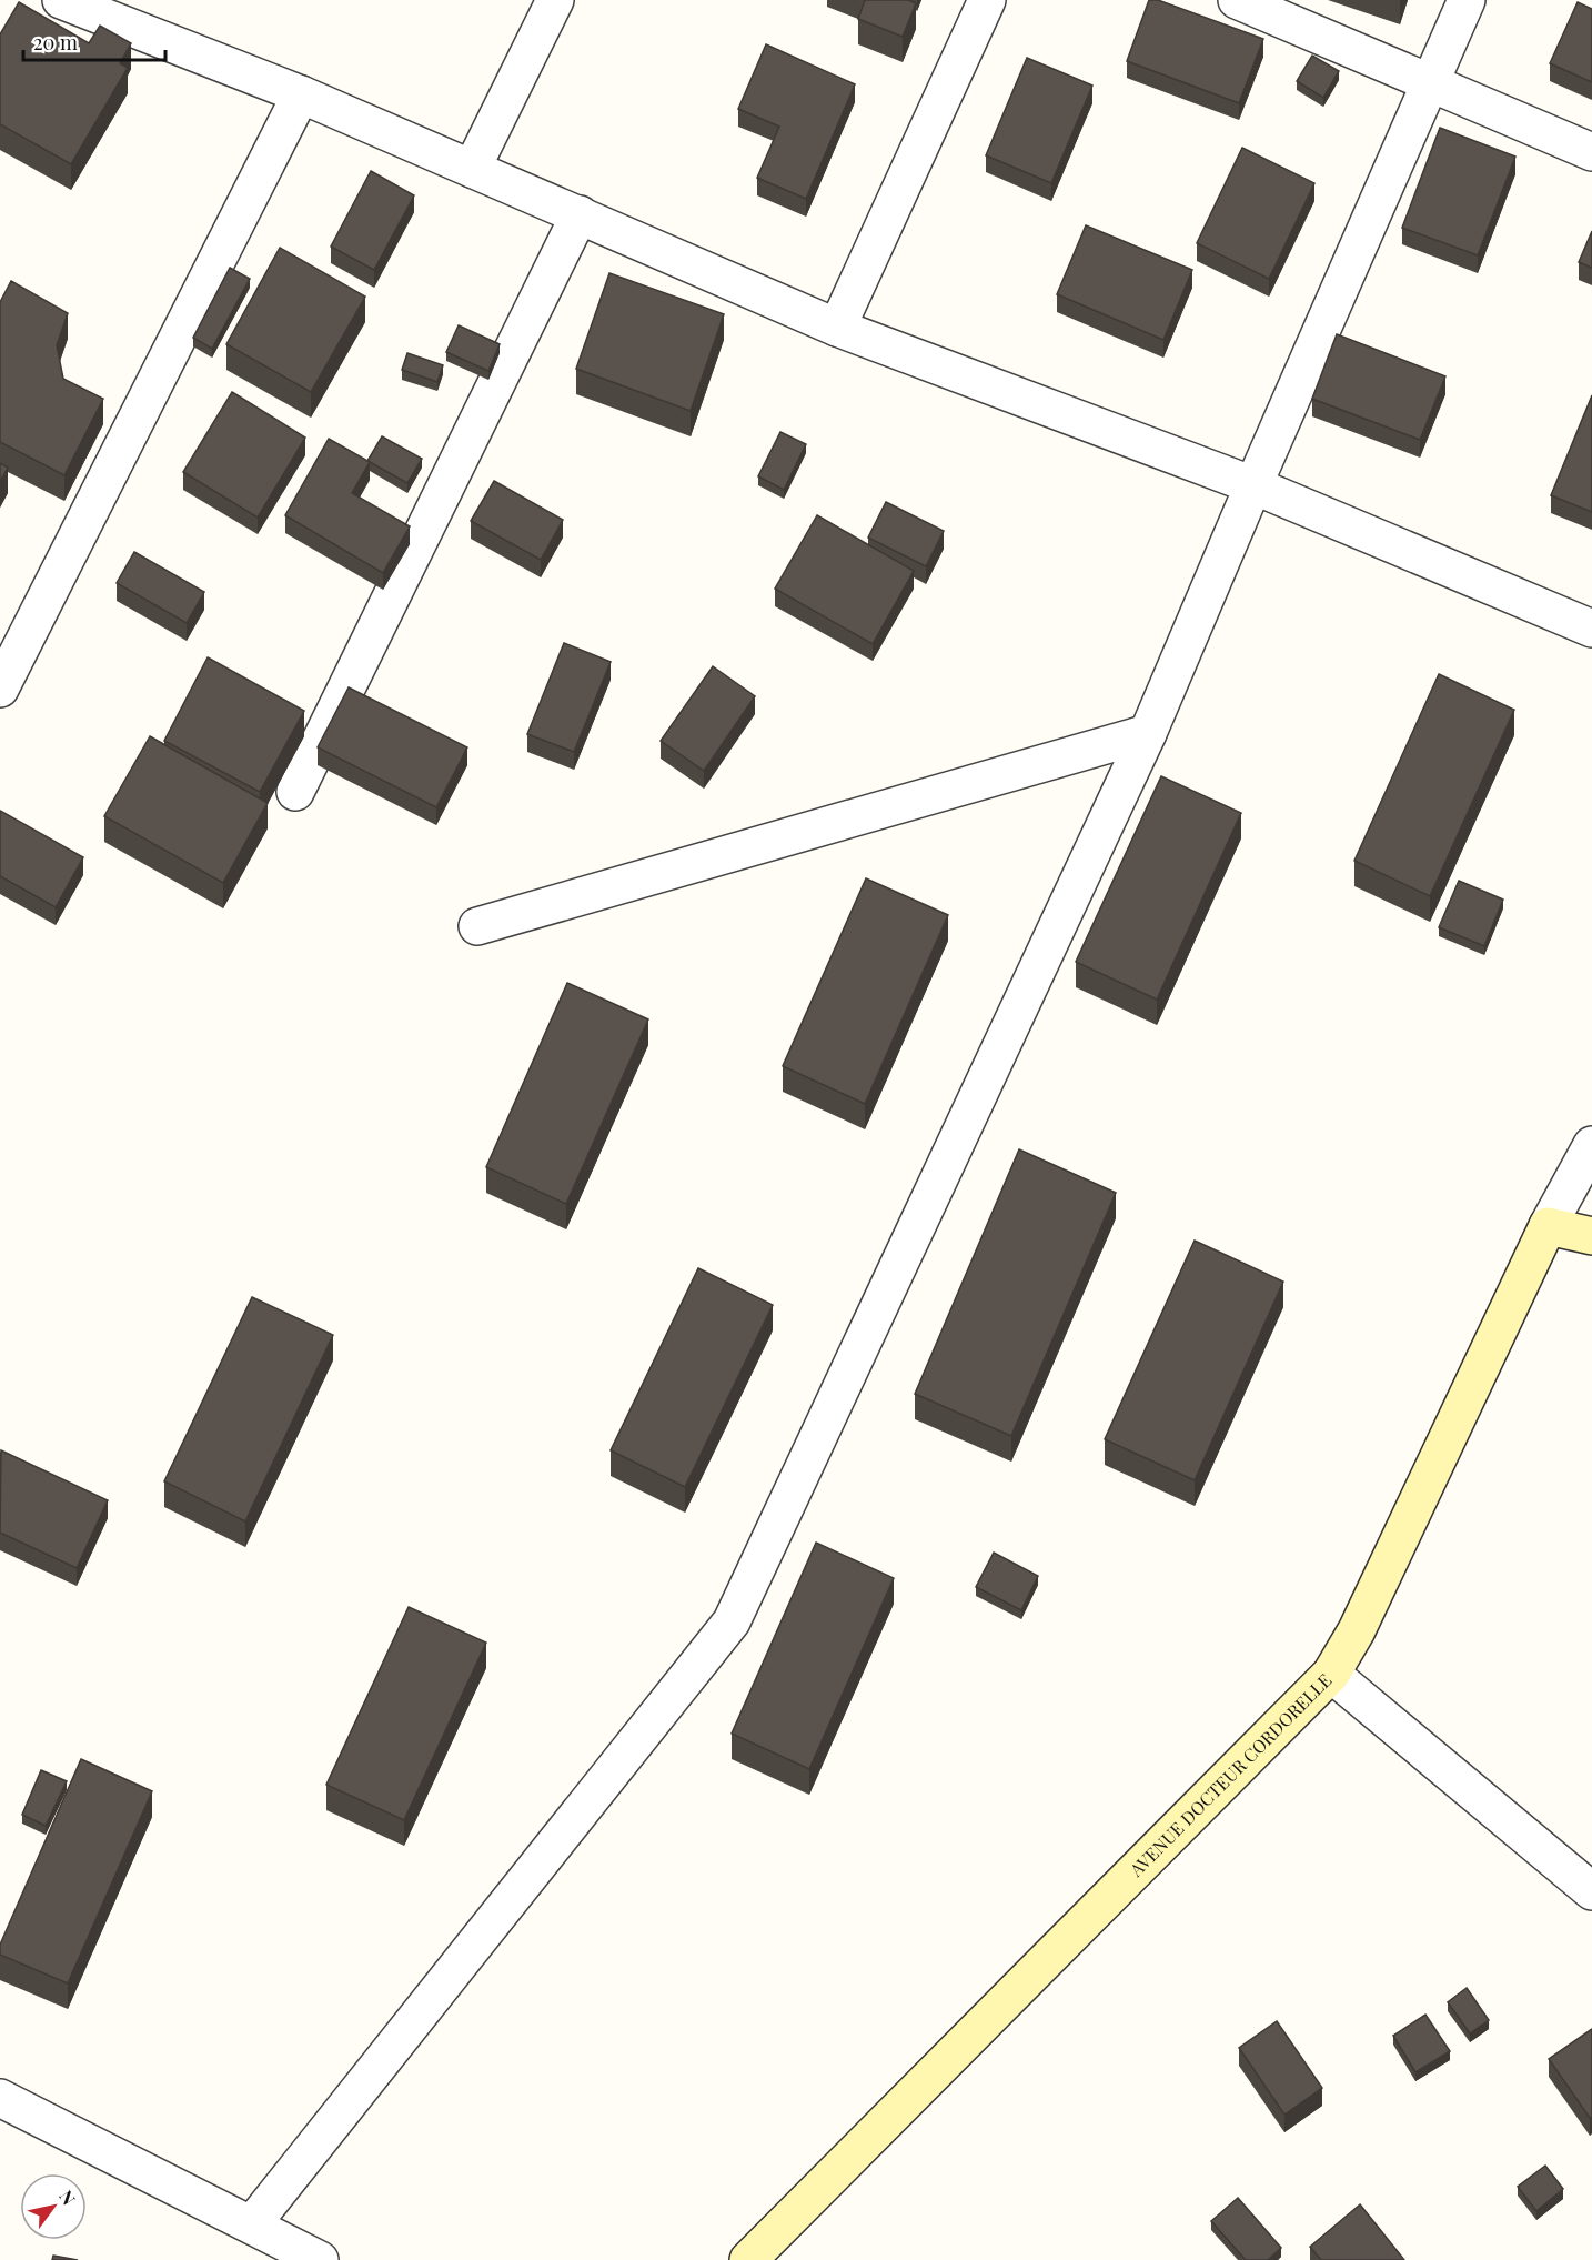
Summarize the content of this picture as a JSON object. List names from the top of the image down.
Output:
{
  "streets": {
    "street": ["AVENUE DOCTEUR CORDORELLE"]
  },
  "scale_bar": "20 m",
  "north": "top right"
}
